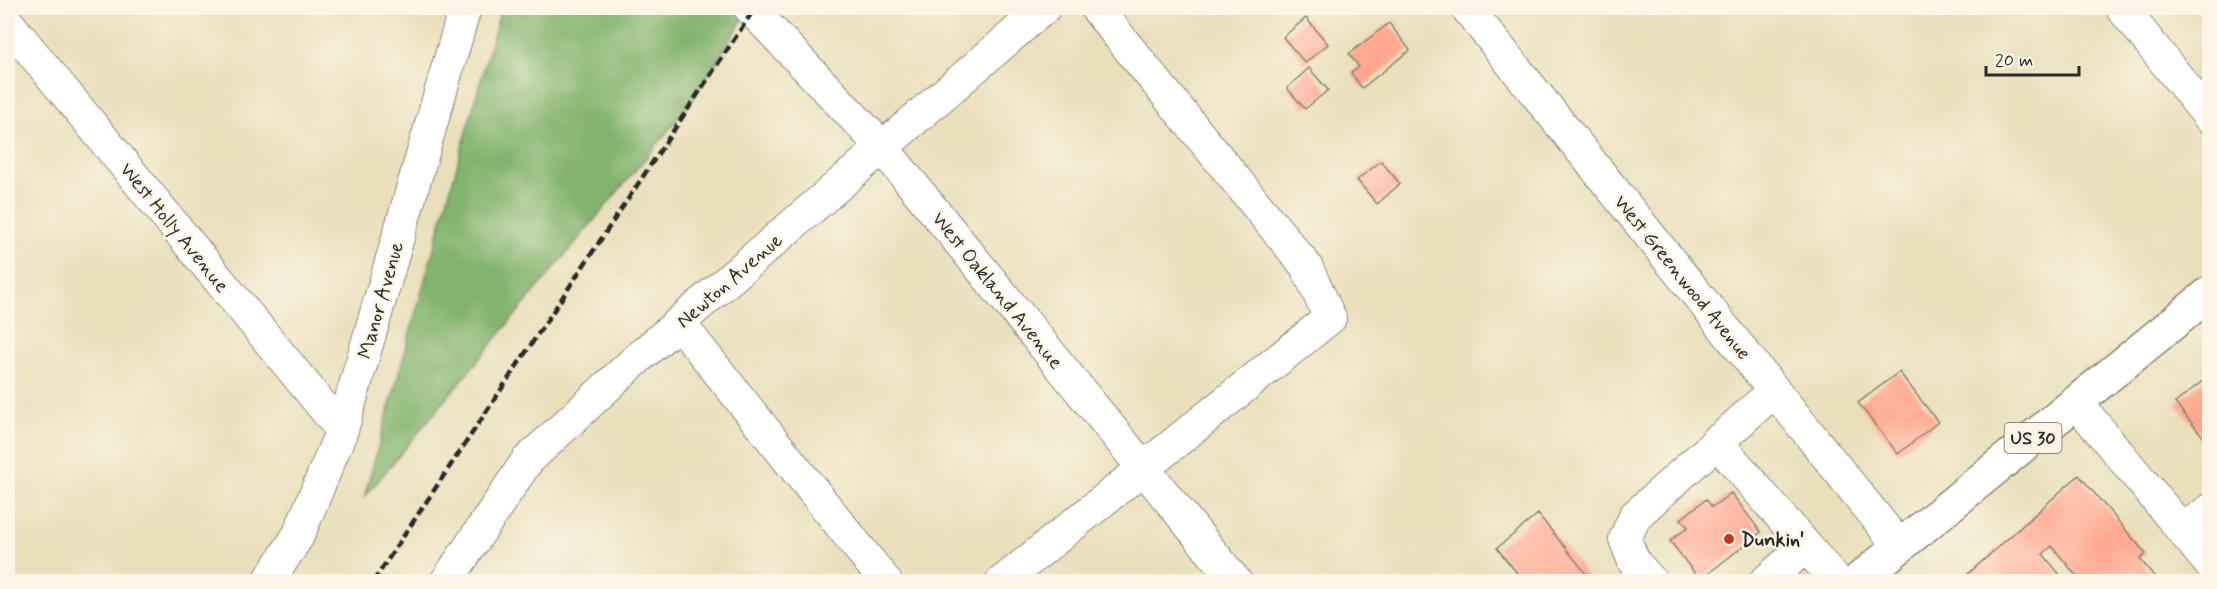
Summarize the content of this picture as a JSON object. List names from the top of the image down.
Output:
{
  "streets": {
    "highway": ["US 30"],
    "street": [
      "West Holly Avenue",
      "West Greenwood Avenue",
      "Newton Avenue",
      "West Oakland Avenue",
      "Manor Avenue"
    ]
  },
  "crossings": [
    ["West Holly Avenue", "Manor Avenue"],
    ["West Greenwood Avenue", "US 30"],
    ["Newton Avenue", "West Oakland Avenue"]
  ],
  "places": ["Dunkin'"],
  "scale_bar": "20 m"
}
